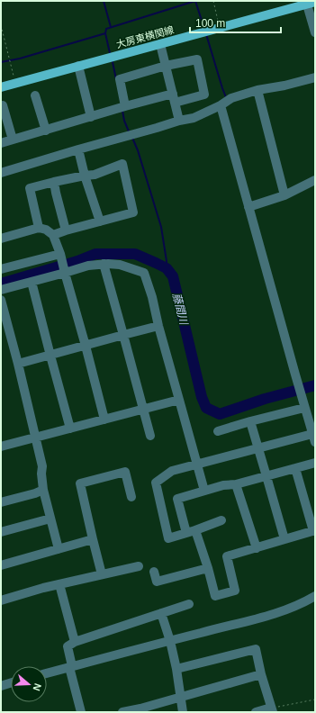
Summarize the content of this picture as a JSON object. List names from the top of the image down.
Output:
{
  "streets": {
    "main road": ["大房東横関線"]
  },
  "water": ["藤間川"],
  "scale_bar": "100 m",
  "north": "right"
}
